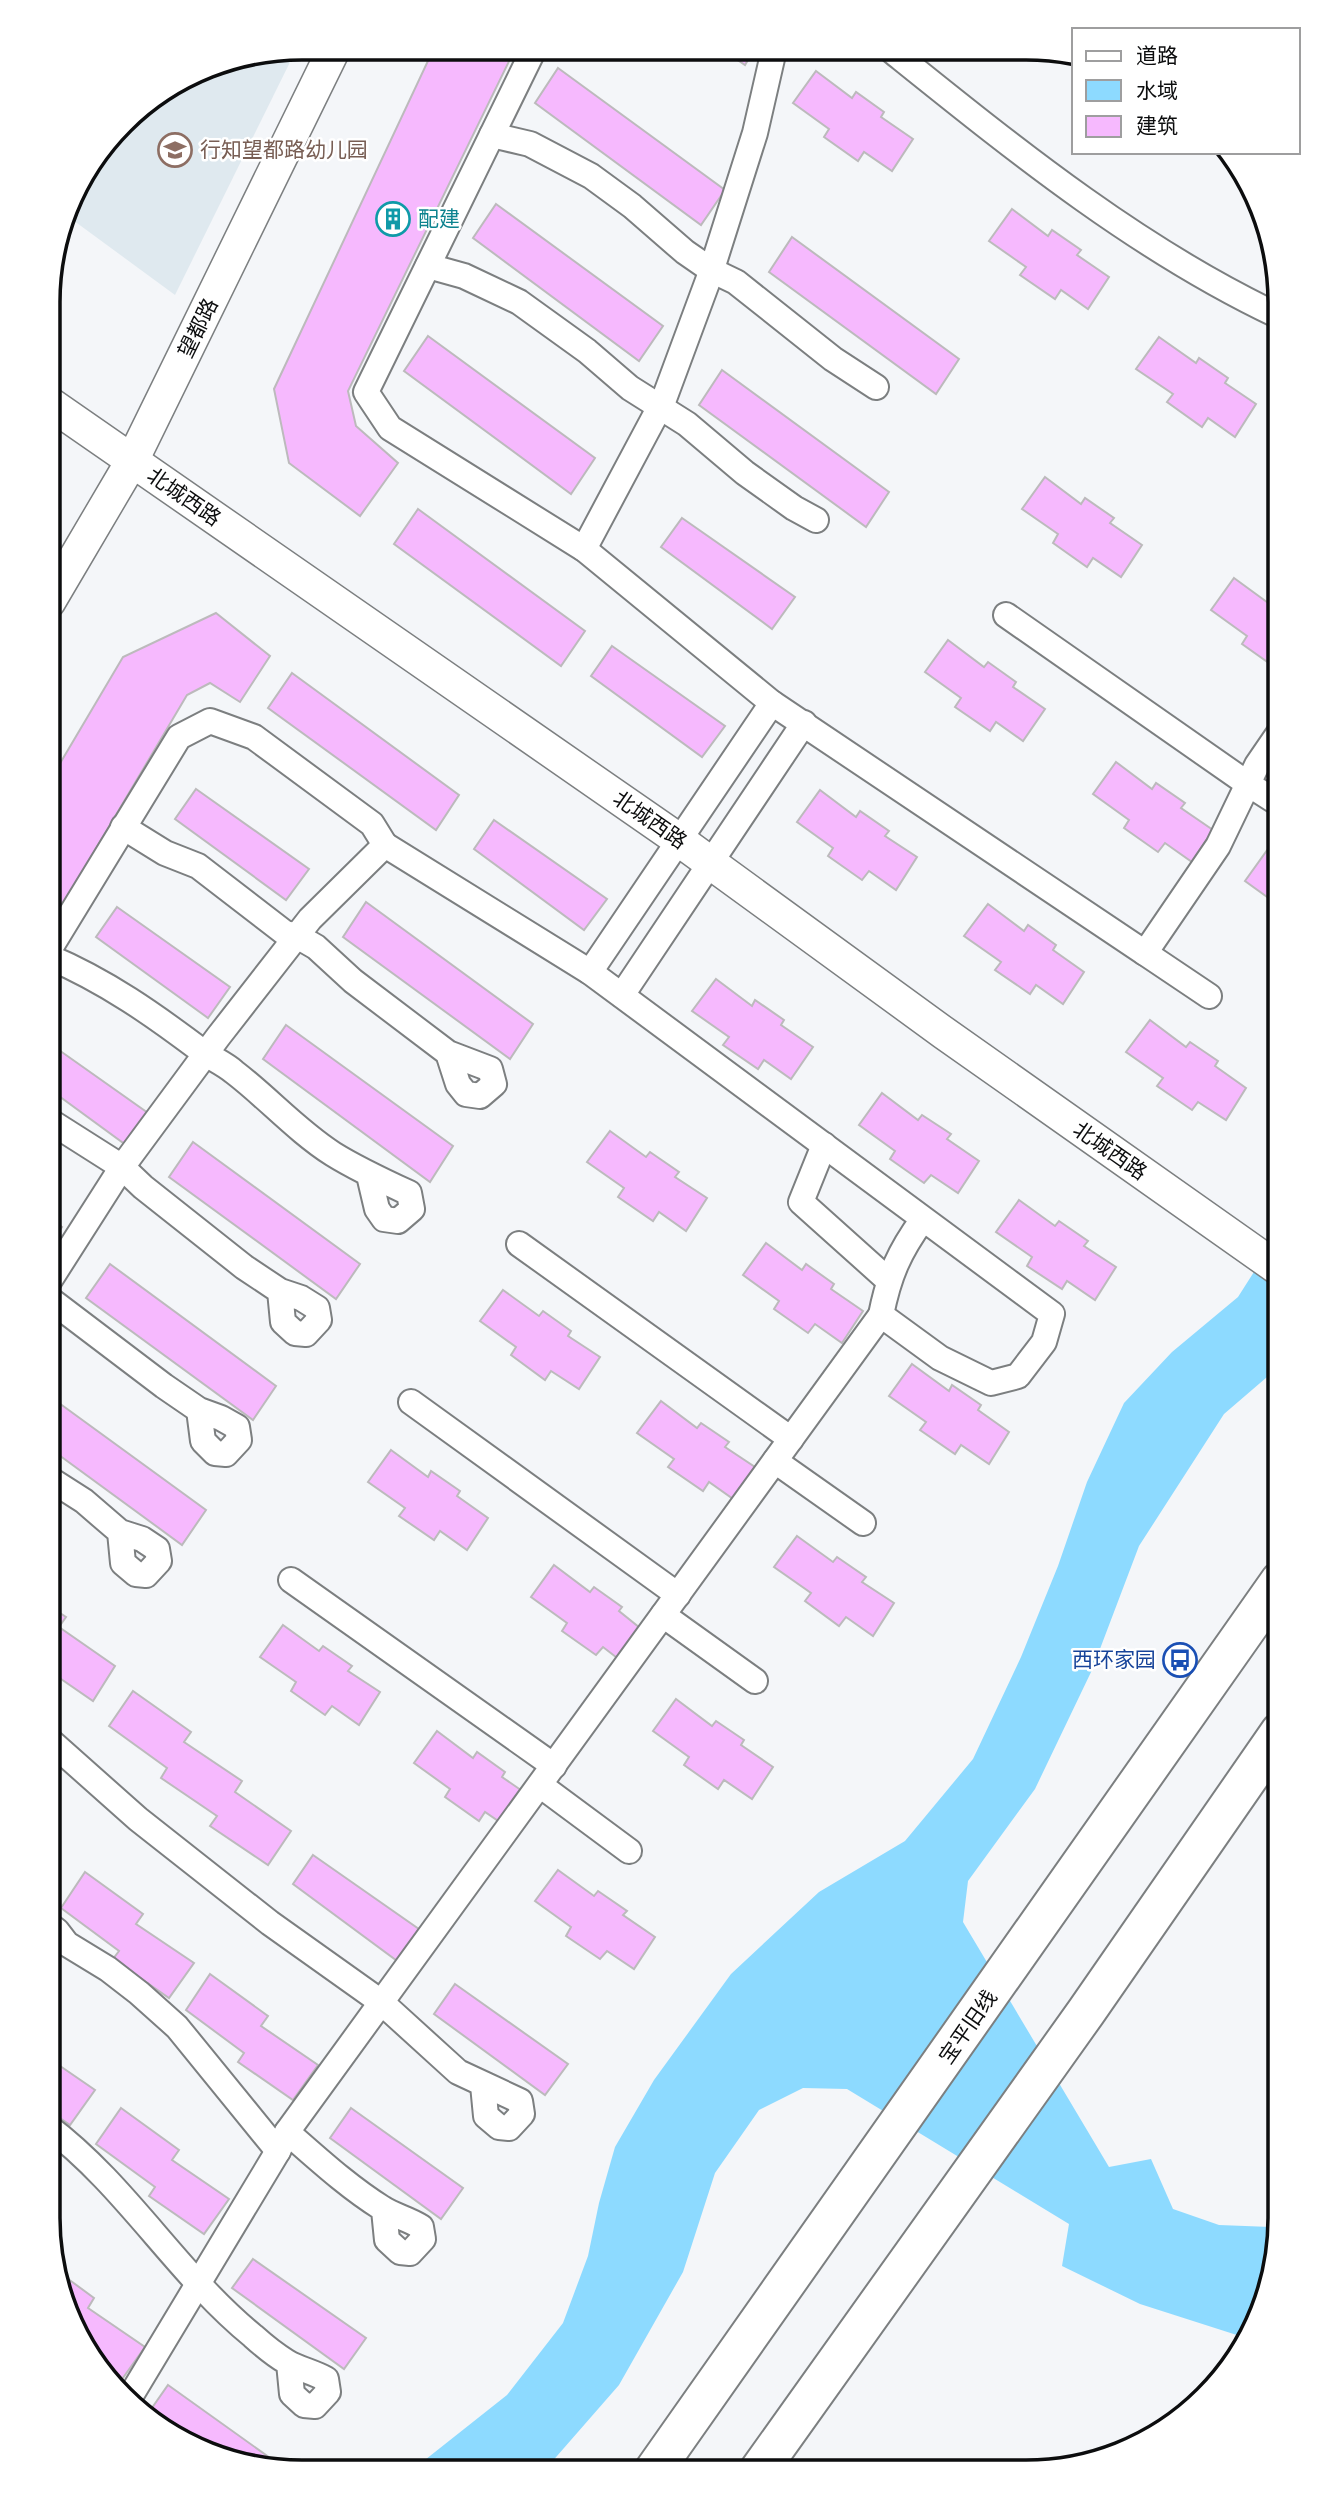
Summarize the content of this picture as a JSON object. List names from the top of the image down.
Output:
{
  "streets": {
    "main road": ["宝平旧线"],
    "street": ["望都路", "北城西路"]
  },
  "crossings": [
    ["望都路", "北城西路"]
  ],
  "places": {
    "school or university": ["行知望都路幼儿园"],
    "building": ["配建"],
    "bus stop": ["西环家园"]
  },
  "legend": ["道路", "水域", "建筑"]
}
